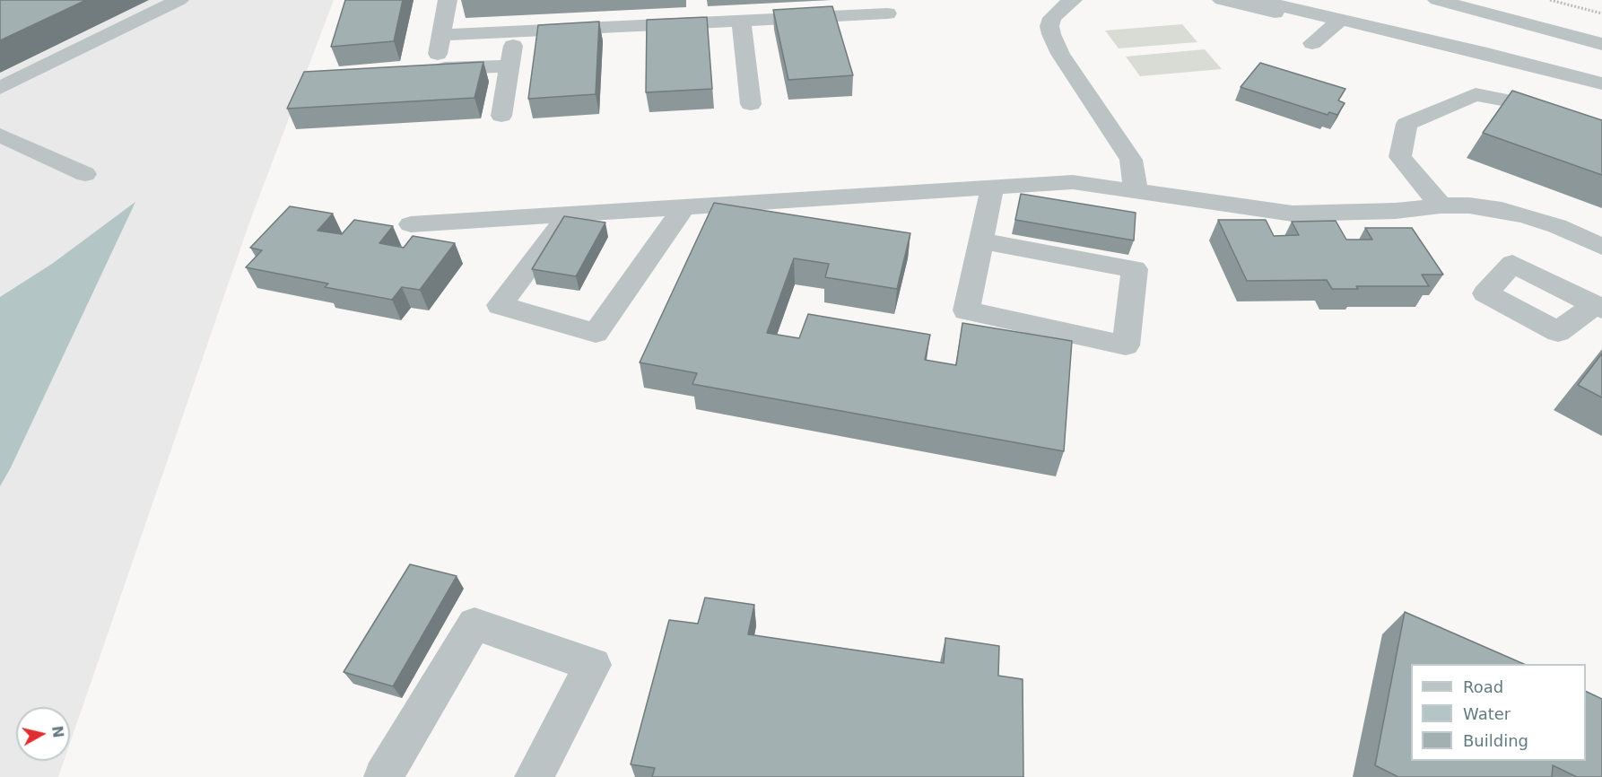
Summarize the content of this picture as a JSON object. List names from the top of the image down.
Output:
{
  "legend": ["Road", "Water", "Building"],
  "north": "right"
}
